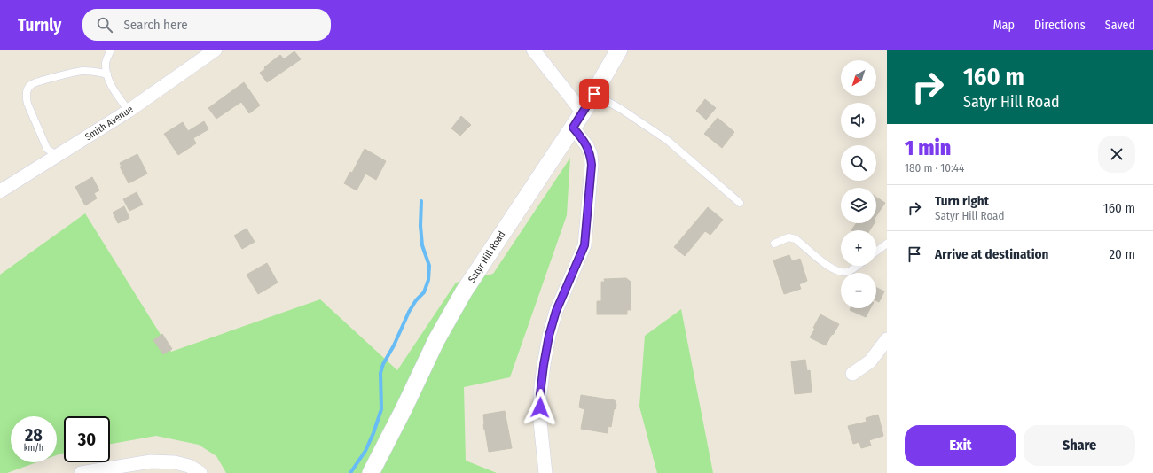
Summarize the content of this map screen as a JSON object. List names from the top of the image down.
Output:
{
  "streets": {
    "street": ["Smith Avenue", "Satyr Hill Road"]
  },
  "north": "bottom left",
  "page": {
    "header": "Turnly",
    "search": "Search here",
    "nav": ["Map", "Directions", "Saved"],
    "turn": ["160 m", "Satyr Hill Road"],
    "map_buttons": ["+", "−"],
    "heading": ["1 min", "180 m · 10:44"],
    "list": [
      {
        "name": "Turn right",
        "note": "Satyr Hill Road",
        "value": "160 m"
      },
      {
        "name": "Arrive at destination",
        "value": "20 m"
      }
    ],
    "speed": "28 km/h",
    "limit": "30",
    "buttons": ["Exit", "Share"]
  }
}
